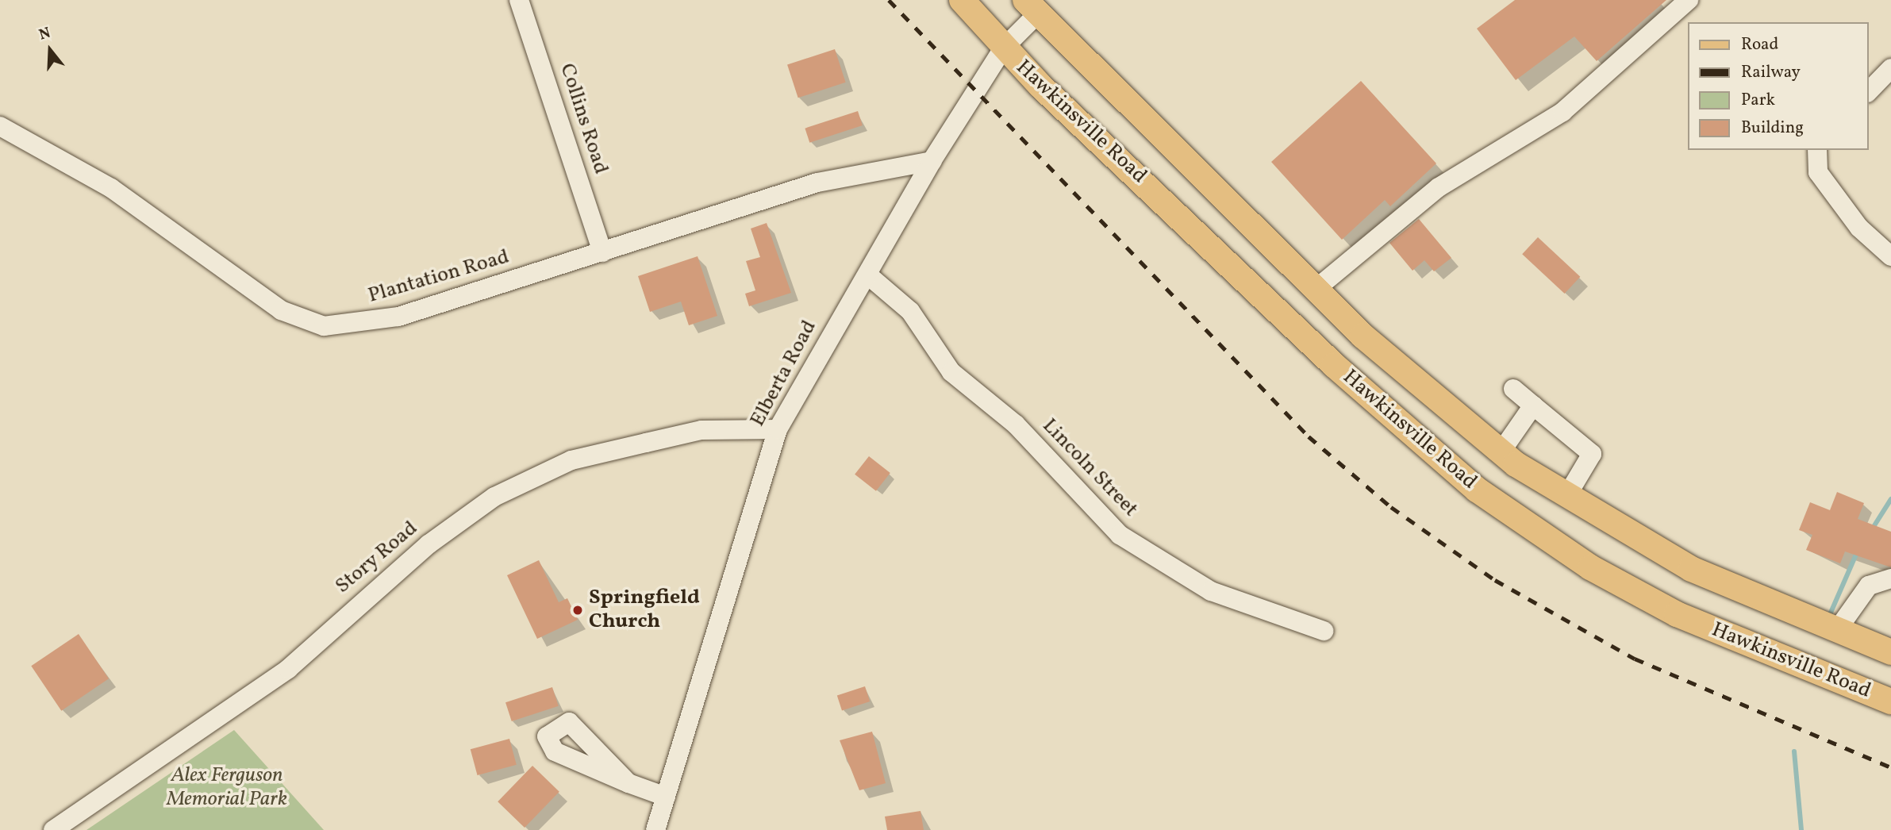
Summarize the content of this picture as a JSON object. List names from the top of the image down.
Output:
{
  "streets": {
    "main road": ["Hawkinsville Road"],
    "street": [
      "Collins Road",
      "Plantation Road",
      "Elberta Road",
      "Lincoln Street",
      "Story Road"
    ]
  },
  "crossings": [
    ["Collins Road", "Plantation Road"],
    ["Hawkinsville Road", "Elberta Road"],
    ["Plantation Road", "Elberta Road"],
    ["Elberta Road", "Lincoln Street"],
    ["Elberta Road", "Story Road"]
  ],
  "parks": ["Alex Ferguson Memorial Park"],
  "places": ["Springfield Church"],
  "legend": [
    "Road",
    "Railway",
    "Park",
    "Building"
  ],
  "north": "top"
}
